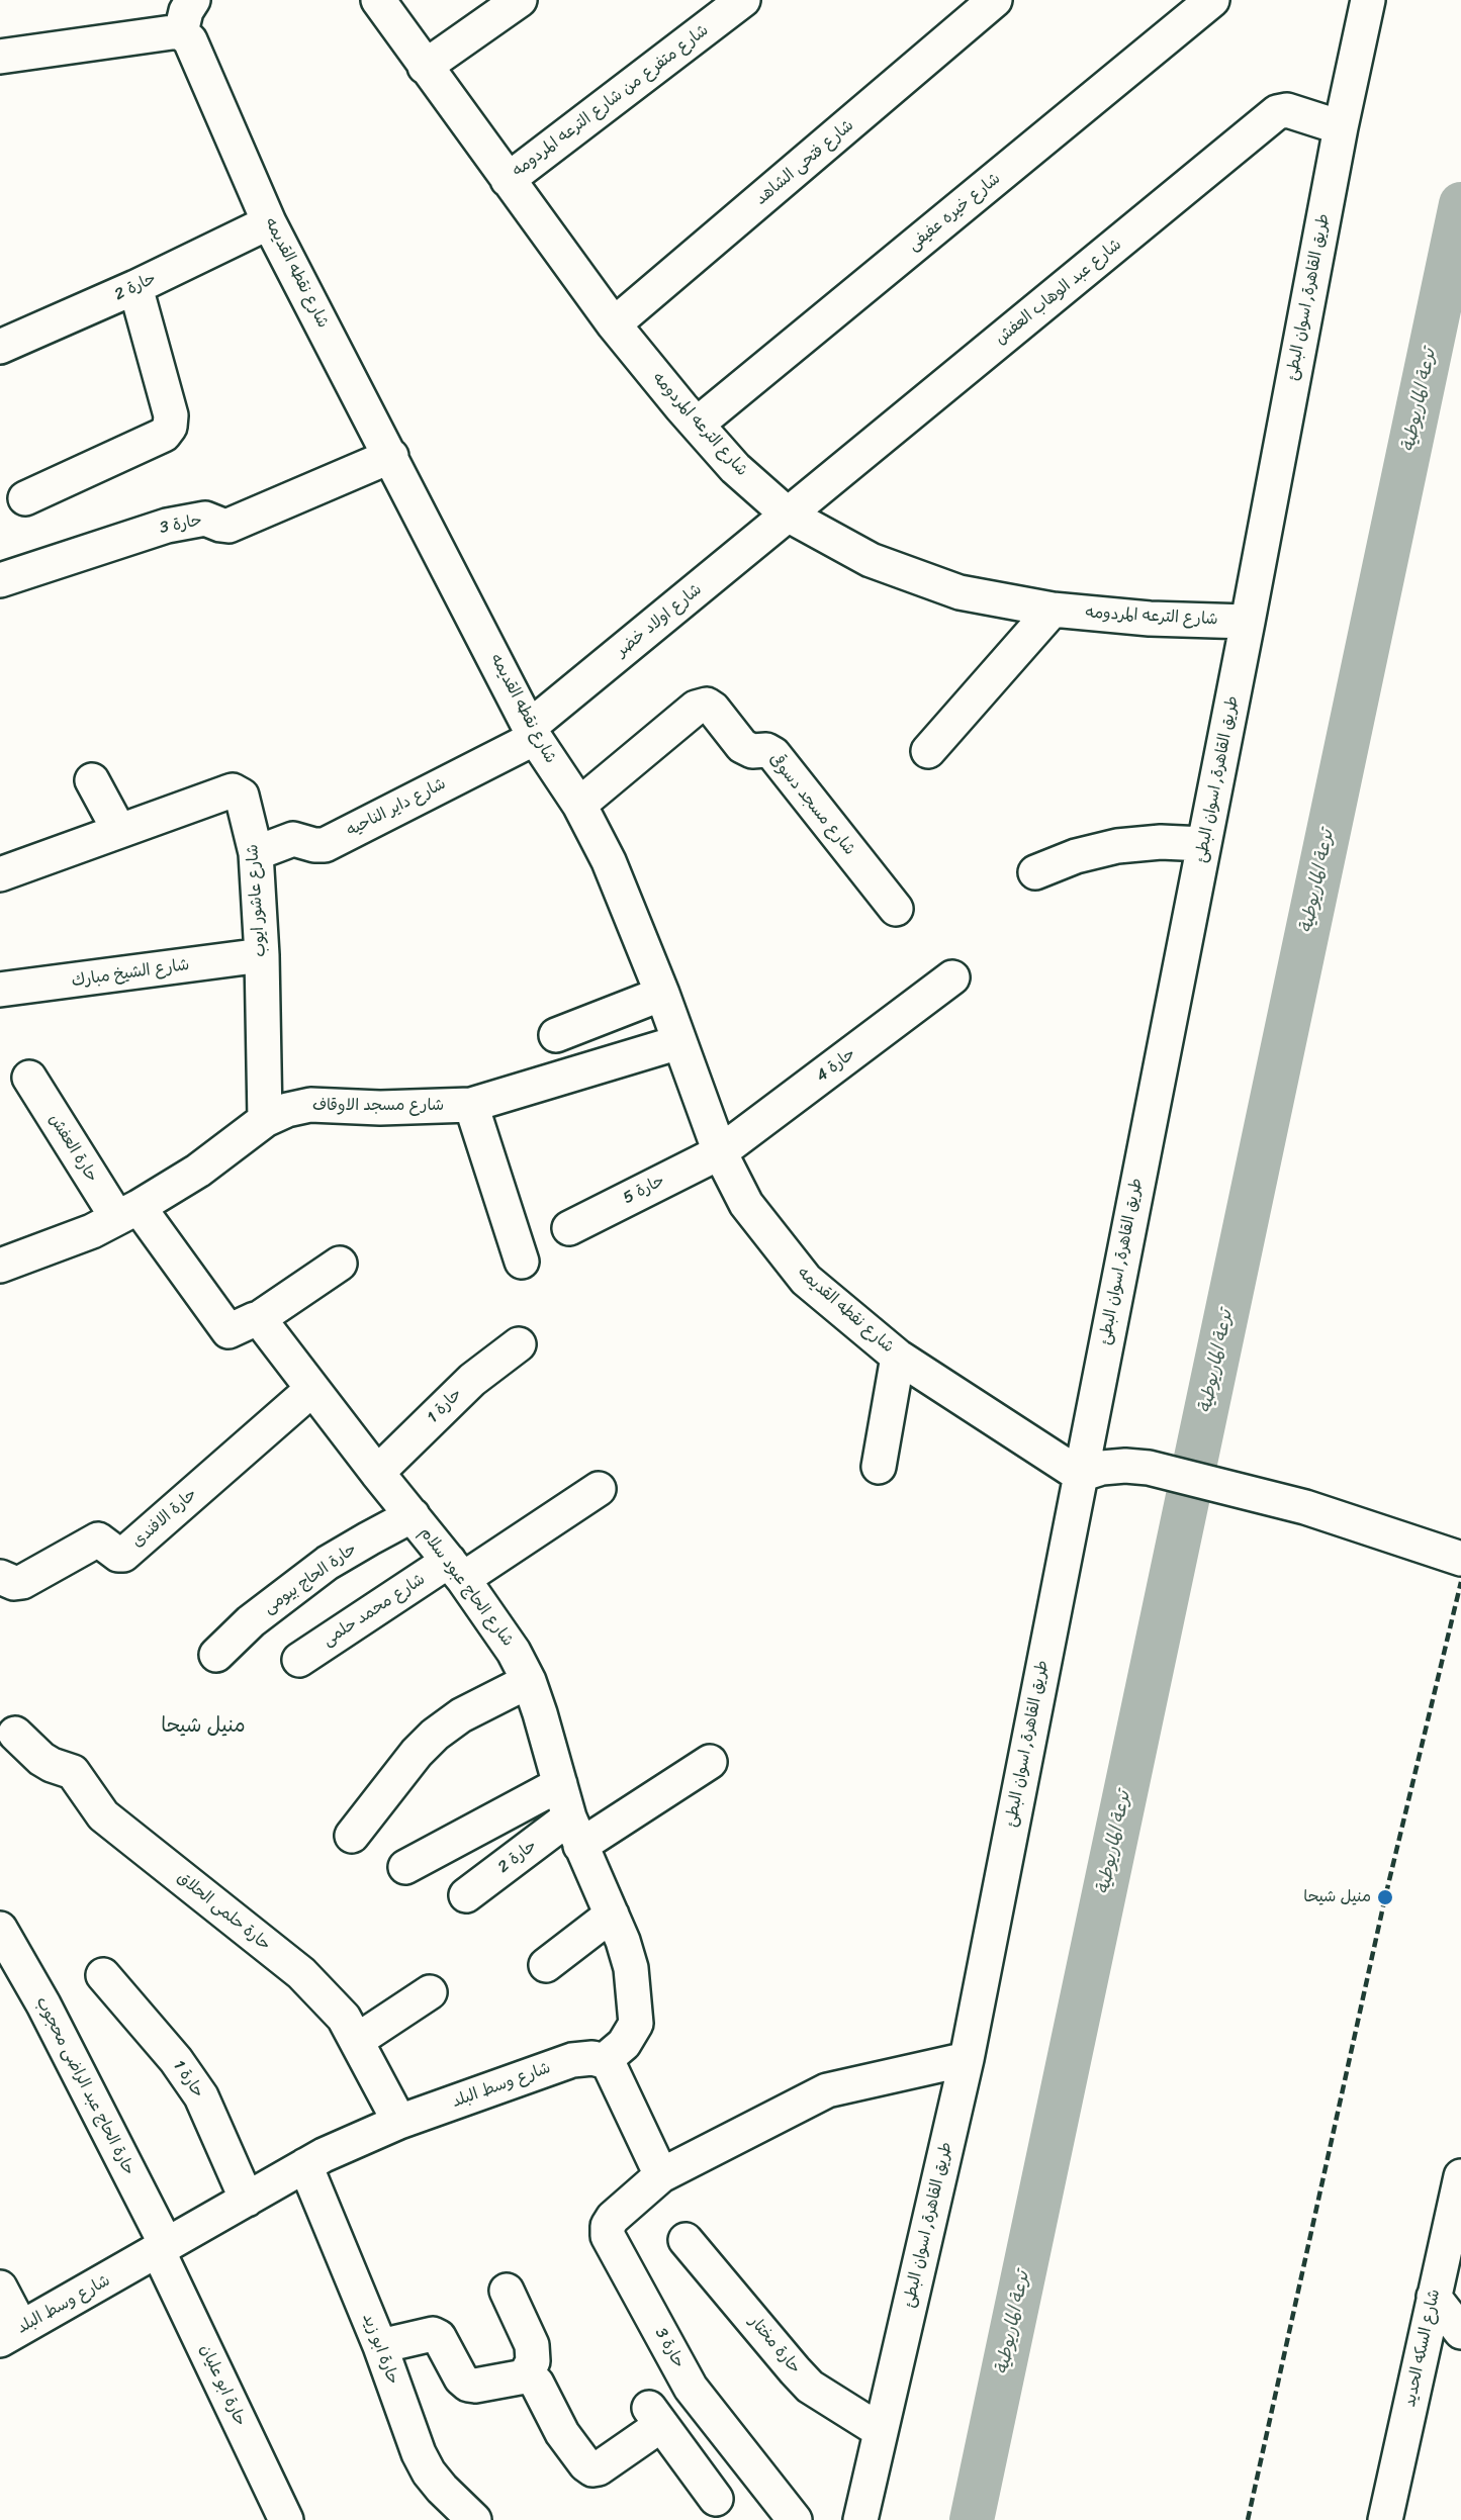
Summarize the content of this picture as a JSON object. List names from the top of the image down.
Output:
{
  "streets": {
    "street": [
      "شارع متفرع من شارع الترعه المردومه",
      "شارع فتحى الشاهد",
      "شارع خيره عفيفى",
      "شارع نقطه القديمه",
      "حارة 2",
      "شارع عبد الوهاب العفش",
      "طريق القاهرة, اسوان البطئ",
      "شارع الترعه المردومه",
      "حارة 3",
      "شارع اولاد خضر",
      "شارع مسجد دسوقى",
      "شارع داير الناحيه",
      "شارع عاشور ايوب",
      "شارع الشيخ مبارك",
      "حارة 4",
      "شارع مسجد الاوقاف",
      "حارة العفش",
      "حارة 5",
      "حارة 1",
      "حارة الافندى",
      "حارة الحاج بيومى",
      "شارع الحاج عبود سلام",
      "شارع محمد حلمى",
      "حارة حلمى الحلاق",
      "شارع وسط البلد",
      "حارة الحاج عبد الراضى محجوب",
      "حارة مختار",
      "شارع السكه الحديد",
      "حارة ابو زيد",
      "حارة ابو عليان"
    ]
  },
  "crossings": [
    ["شارع متفرع من شارع الترعه المردومه", "شارع الترعه المردومه"],
    ["شارع فتحى الشاهد", "شارع الترعه المردومه"],
    ["شارع خيره عفيفى", "شارع الترعه المردومه"],
    ["شارع نقطه القديمه", "حارة 2"],
    ["شارع نقطه القديمه", "طريق القاهرة, اسوان البطئ"],
    ["شارع نقطه القديمه", "حارة 3"],
    ["شارع نقطه القديمه", "شارع اولاد خضر"],
    ["شارع نقطه القديمه", "شارع مسجد دسوقى"],
    ["شارع نقطه القديمه", "شارع داير الناحيه"],
    ["شارع نقطه القديمه", "حارة 4"],
    ["شارع نقطه القديمه", "شارع مسجد الاوقاف"],
    ["شارع نقطه القديمه", "حارة 5"],
    ["حارة 2", "شارع الحاج عبود سلام"],
    ["شارع عبد الوهاب العفش", "طريق القاهرة, اسوان البطئ"],
    ["شارع عبد الوهاب العفش", "شارع الترعه المردومه"],
    ["شارع عبد الوهاب العفش", "شارع اولاد خضر"],
    ["طريق القاهرة, اسوان البطئ", "شارع الترعه المردومه"],
    ["طريق القاهرة, اسوان البطئ", "حارة مختار"],
    ["شارع الترعه المردومه", "شارع اولاد خضر"],
    ["شارع اولاد خضر", "شارع داير الناحيه"],
    ["شارع داير الناحيه", "شارع عاشور ايوب"],
    ["شارع عاشور ايوب", "شارع الشيخ مبارك"],
    ["شارع عاشور ايوب", "شارع مسجد الاوقاف"],
    ["حارة 4", "حارة 5"],
    ["شارع مسجد الاوقاف", "حارة العفش"],
    ["حارة 1", "شارع الحاج عبود سلام"],
    ["حارة 1", "شارع وسط البلد"],
    ["حارة الافندى", "شارع الحاج عبود سلام"],
    ["حارة الحاج بيومى", "شارع الحاج عبود سلام"],
    ["شارع الحاج عبود سلام", "شارع محمد حلمى"],
    ["شارع الحاج عبود سلام", "شارع وسط البلد"],
    ["حارة حلمى الحلاق", "شارع وسط البلد"],
    ["شارع وسط البلد", "حارة الحاج عبد الراضى محجوب"],
    ["شارع وسط البلد", "حارة ابو زيد"],
    ["شارع وسط البلد", "حارة ابو عليان"],
    ["حارة الحاج عبد الراضى محجوب", "حارة ابو عليان"]
  ],
  "districts": ["منيل شيحا"],
  "water": ["ترعة الماريوطية"],
  "places": ["منيل شيحا"]
}
